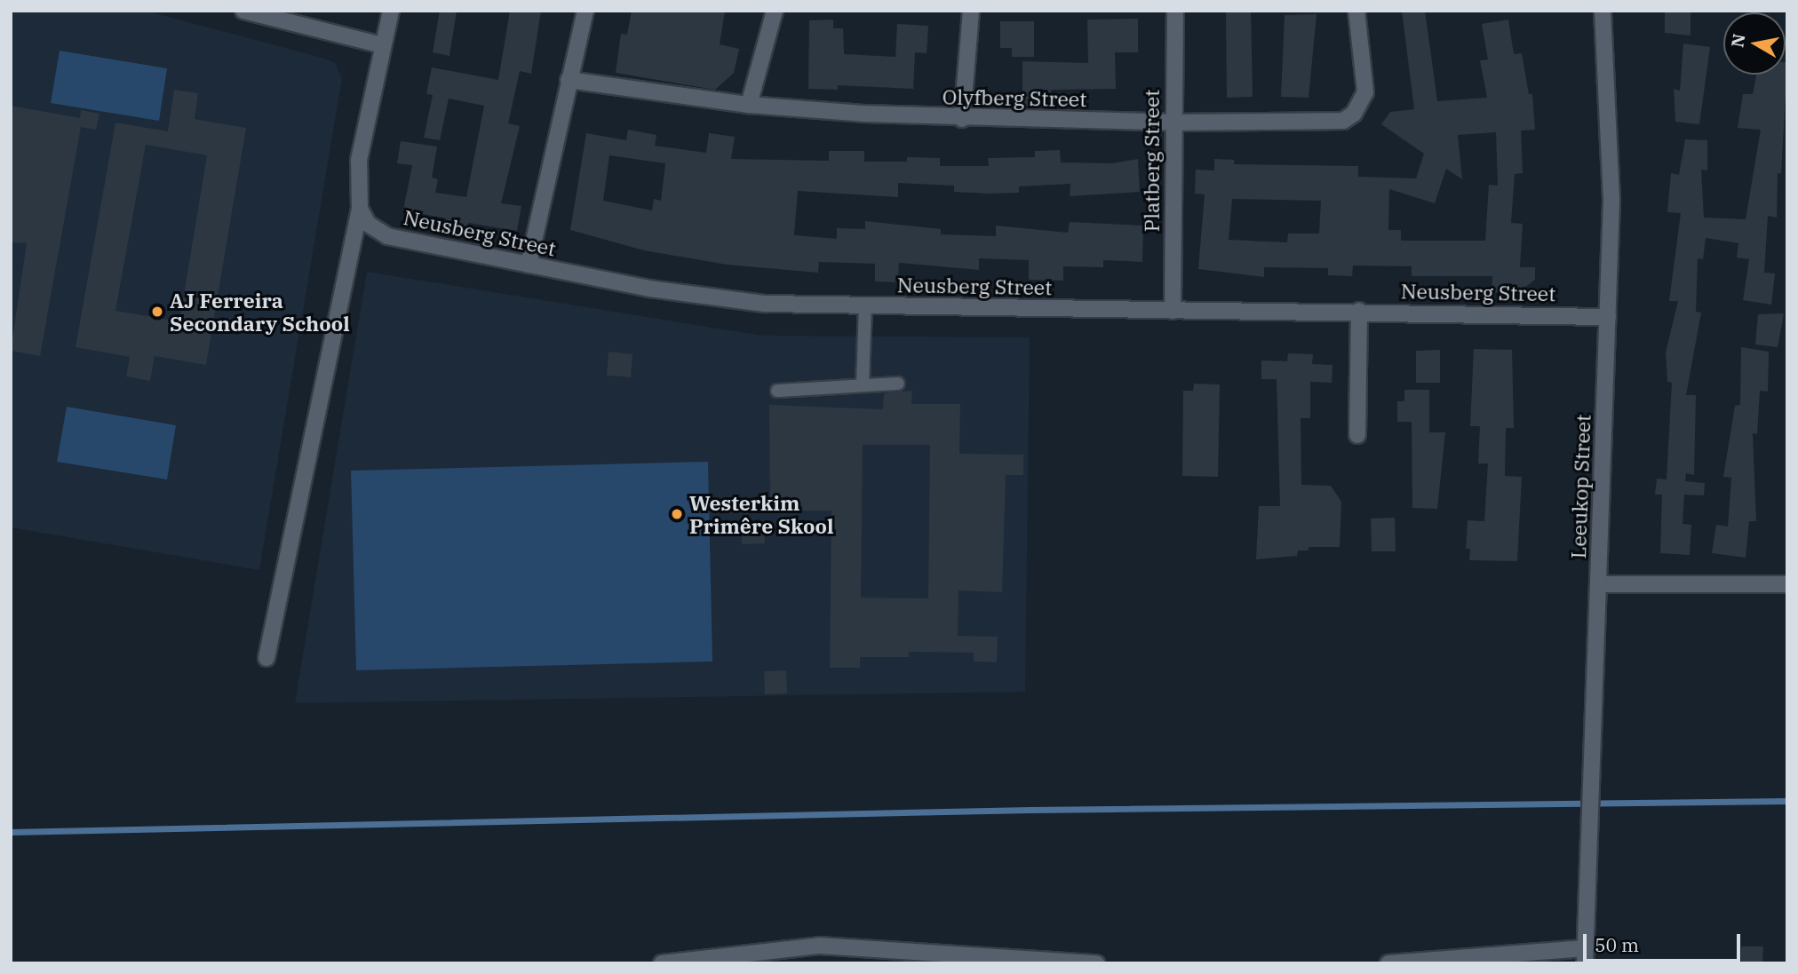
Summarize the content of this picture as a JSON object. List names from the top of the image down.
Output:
{
  "streets": {
    "street": [
      "Olyfberg Street",
      "Platberg Street",
      "Neusberg Street",
      "Leeukop Street"
    ]
  },
  "crossings": [
    ["Olyfberg Street", "Platberg Street"],
    ["Platberg Street", "Neusberg Street"],
    ["Neusberg Street", "Leeukop Street"]
  ],
  "places": ["AJ Ferreira Secondary School", "Westerkim Primêre Skool"],
  "scale_bar": "50 m",
  "north": "left"
}
